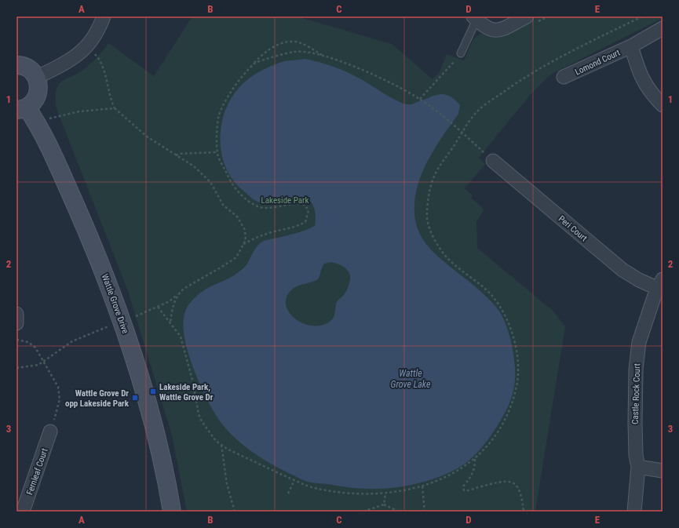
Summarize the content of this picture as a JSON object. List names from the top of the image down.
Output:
{
  "streets": {
    "street": [
      "Lomond Court",
      "Peri Court",
      "Wattle Grove Drive",
      "Castle Rock Court",
      "Fernleaf Court"
    ]
  },
  "crossings": [
    ["Peri Court", "Castle Rock Court"]
  ],
  "water": ["Wattle Grove Lake"],
  "parks": ["Lakeside Park"],
  "places": {
    "transit": ["Lakeside Park, Wattle Grove Dr", "Wattle Grove Dr opp Lakeside Park"]
  },
  "grid": {
    "columns": [
      "A",
      "B",
      "C",
      "D",
      "E"
    ],
    "rows": ["1", "2", "3"]
  }
}
